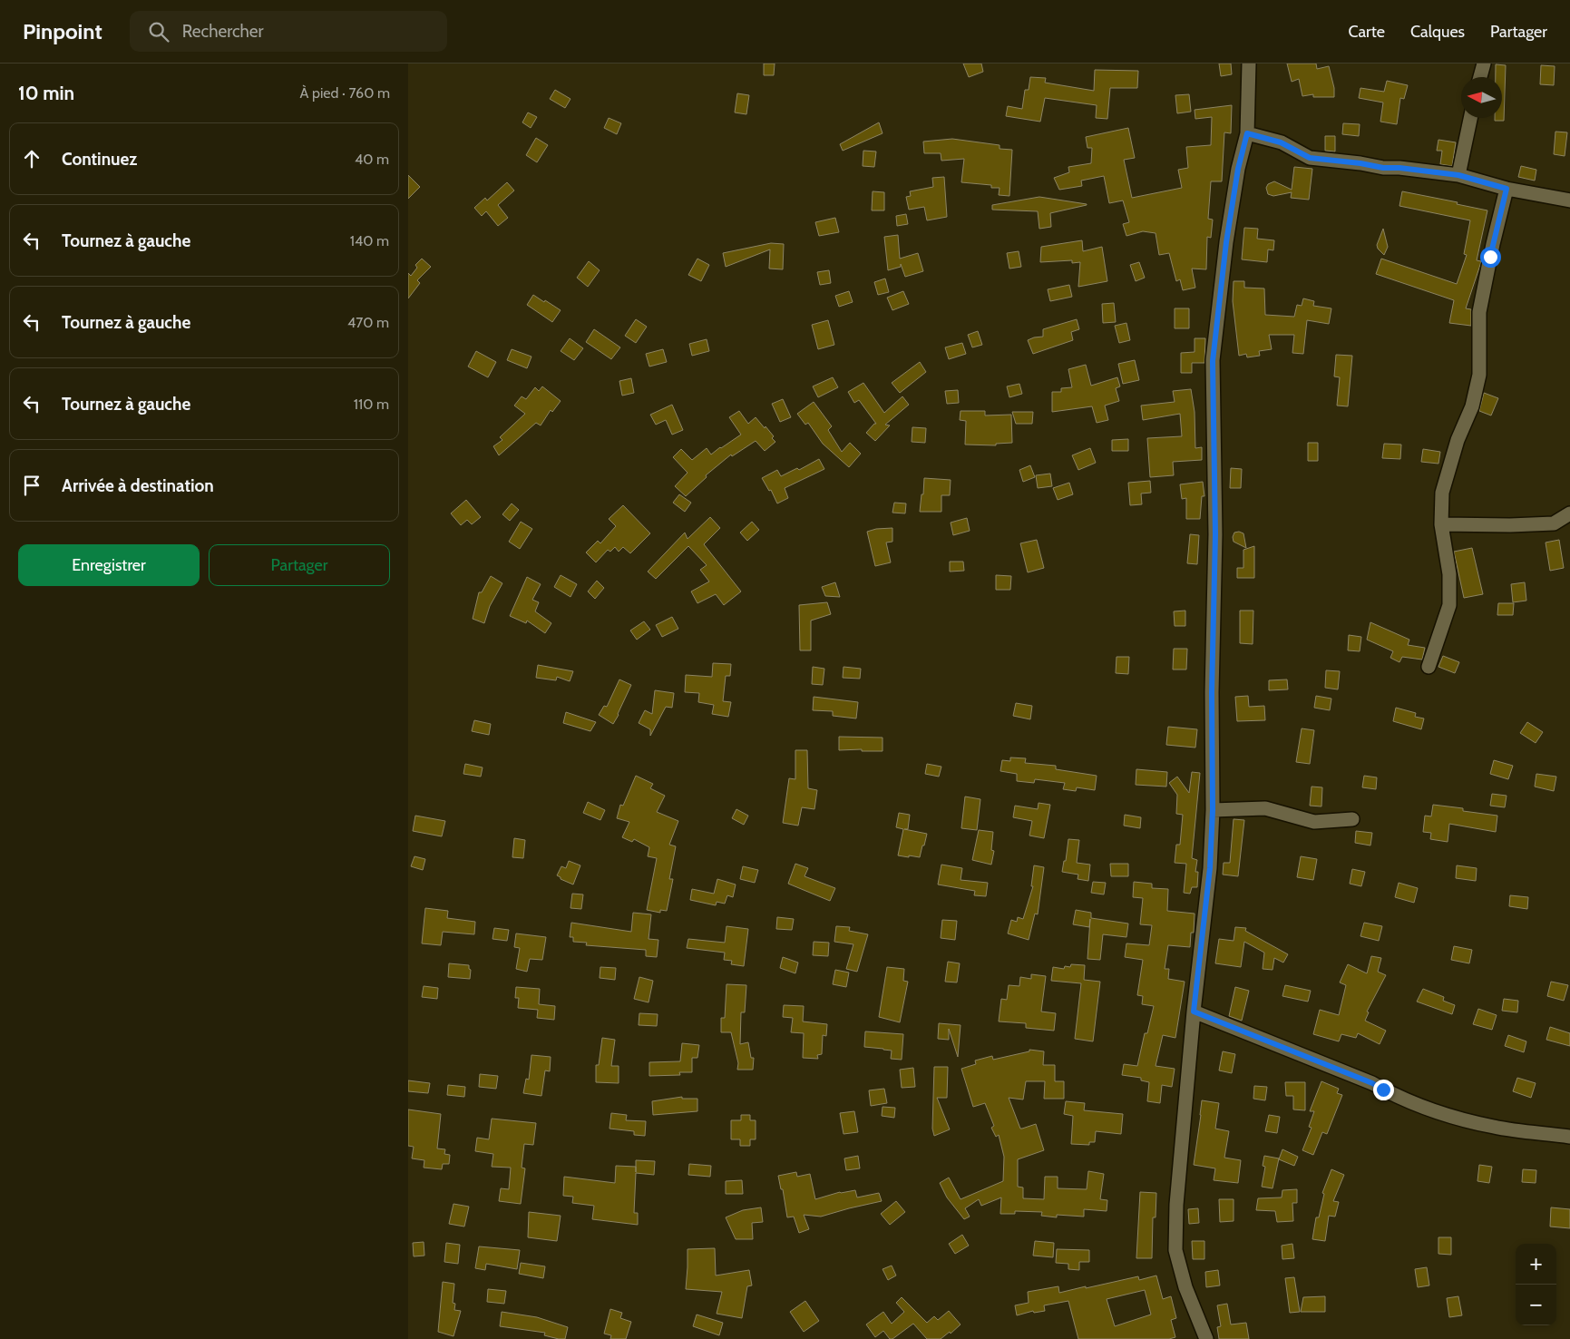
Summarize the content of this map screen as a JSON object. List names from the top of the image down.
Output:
{
  "north": "left",
  "page": {
    "header": "Pinpoint",
    "search": "Rechercher",
    "nav": ["Carte", "Calques", "Partager"],
    "heading": ["10 min", "À pied · 760 m"],
    "list": [
      ["Continuez", "40 m"],
      ["Tournez à gauche", "140 m"],
      ["Tournez à gauche", "470 m"],
      ["Tournez à gauche", "110 m"],
      "Arrivée à destination"
    ],
    "buttons": ["Enregistrer", "Partager"],
    "map_buttons": ["+", "−"]
  }
}
